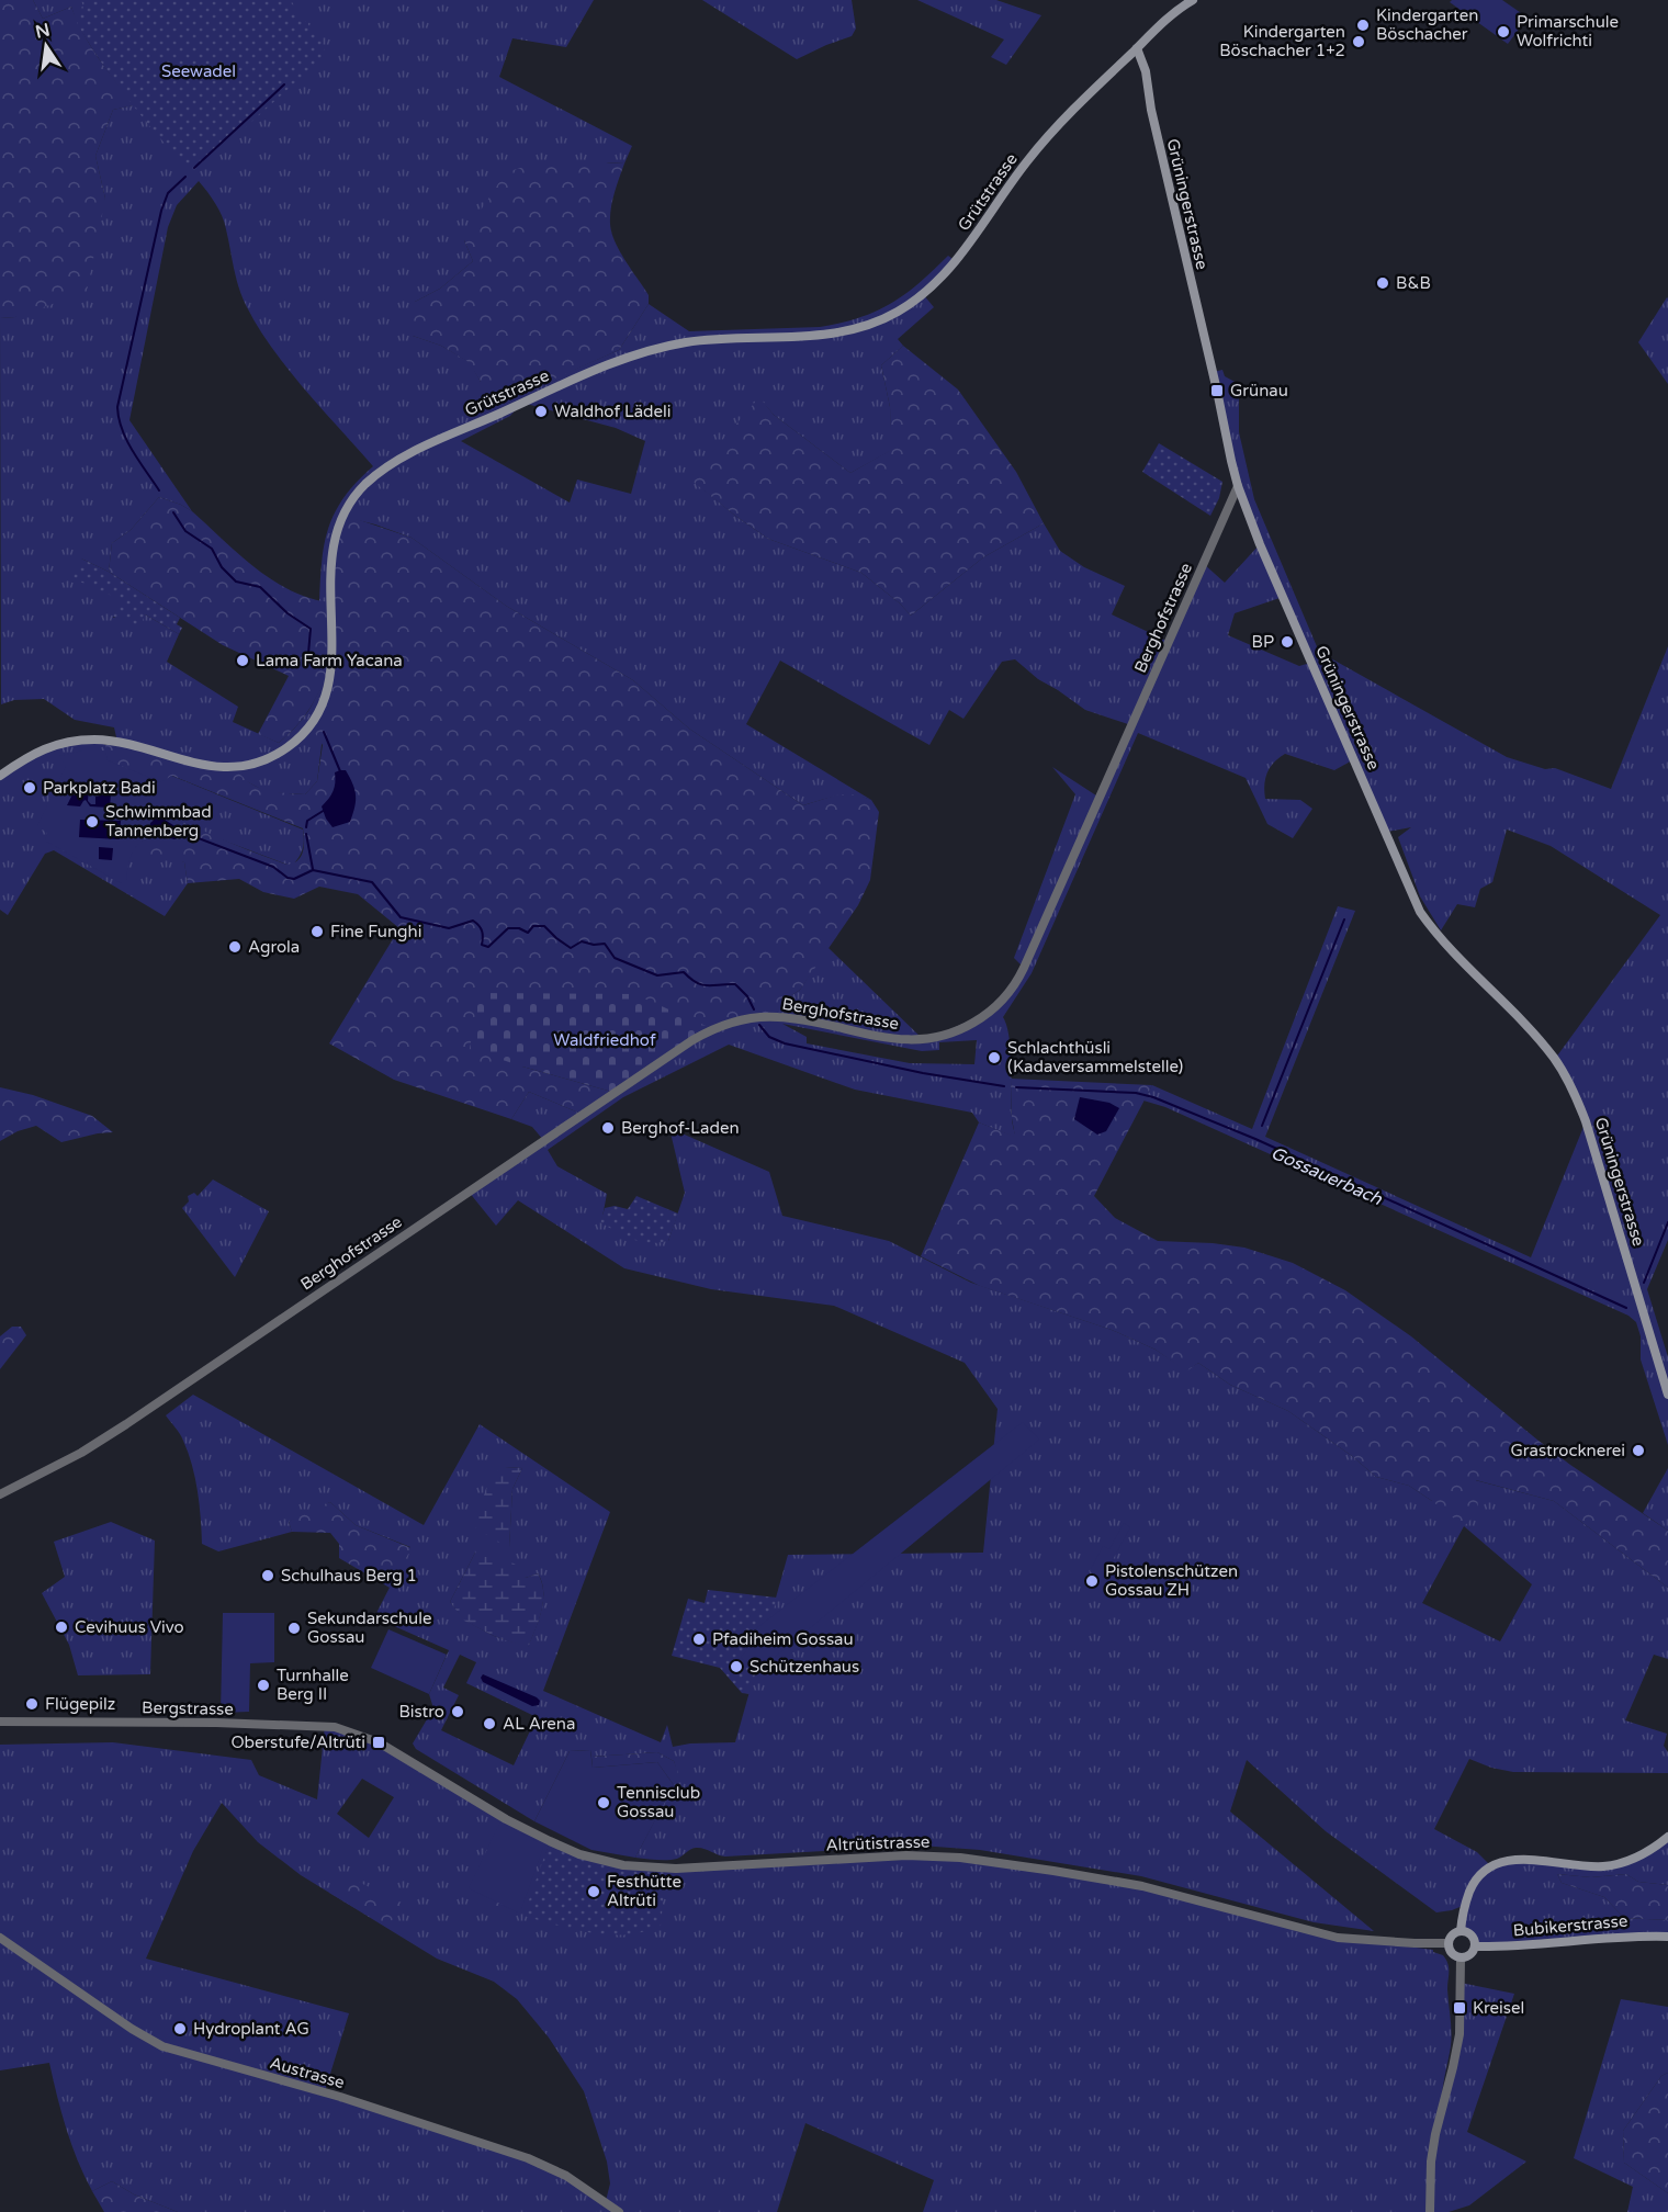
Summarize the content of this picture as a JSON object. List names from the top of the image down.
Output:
{
  "streets": {
    "main road": ["Grütstrasse", "Grüningerstrasse", "Bubikerstrasse"],
    "street": [
      "Berghofstrasse",
      "Bergstrasse",
      "Altrütistrasse",
      "Austrasse"
    ]
  },
  "crossings": [
    ["Grütstrasse", "Grüningerstrasse"],
    ["Grüningerstrasse", "Berghofstrasse"],
    ["Bergstrasse", "Altrütistrasse"],
    ["Altrütistrasse", "Bubikerstrasse"]
  ],
  "water": ["Gossauerbach"],
  "parks": ["Seewadel", "Waldfriedhof"],
  "places": {
    "other": [
      "Kindergarten Böschacher",
      "Primarschule Wolfrichti",
      "Kindergarten Böschacher 1+2",
      "B&B",
      "Waldhof Lädeli",
      "BP",
      "Lama Farm Yacana",
      "Parkplatz Badi",
      "Schwimmbad Tannenberg",
      "Fine Funghi",
      "Agrola",
      "Schlachthüsli (Kadaversammelstelle)",
      "Berghof-Laden",
      "Grastrocknerei",
      "Schulhaus Berg 1",
      "Pistolenschützen Gossau ZH",
      "Cevihuus Vivo",
      "Sekundarschule Gossau",
      "Pfadiheim Gossau",
      "Schützenhaus",
      "Turnhalle Berg II",
      "Flügepilz",
      "Bistro",
      "AL Arena",
      "Tennisclub Gossau",
      "Festhütte Altrüti",
      "Hydroplant AG"
    ],
    "transit": ["Grünau", "Oberstufe/Altrüti", "Kreisel"]
  },
  "north": "top"
}
